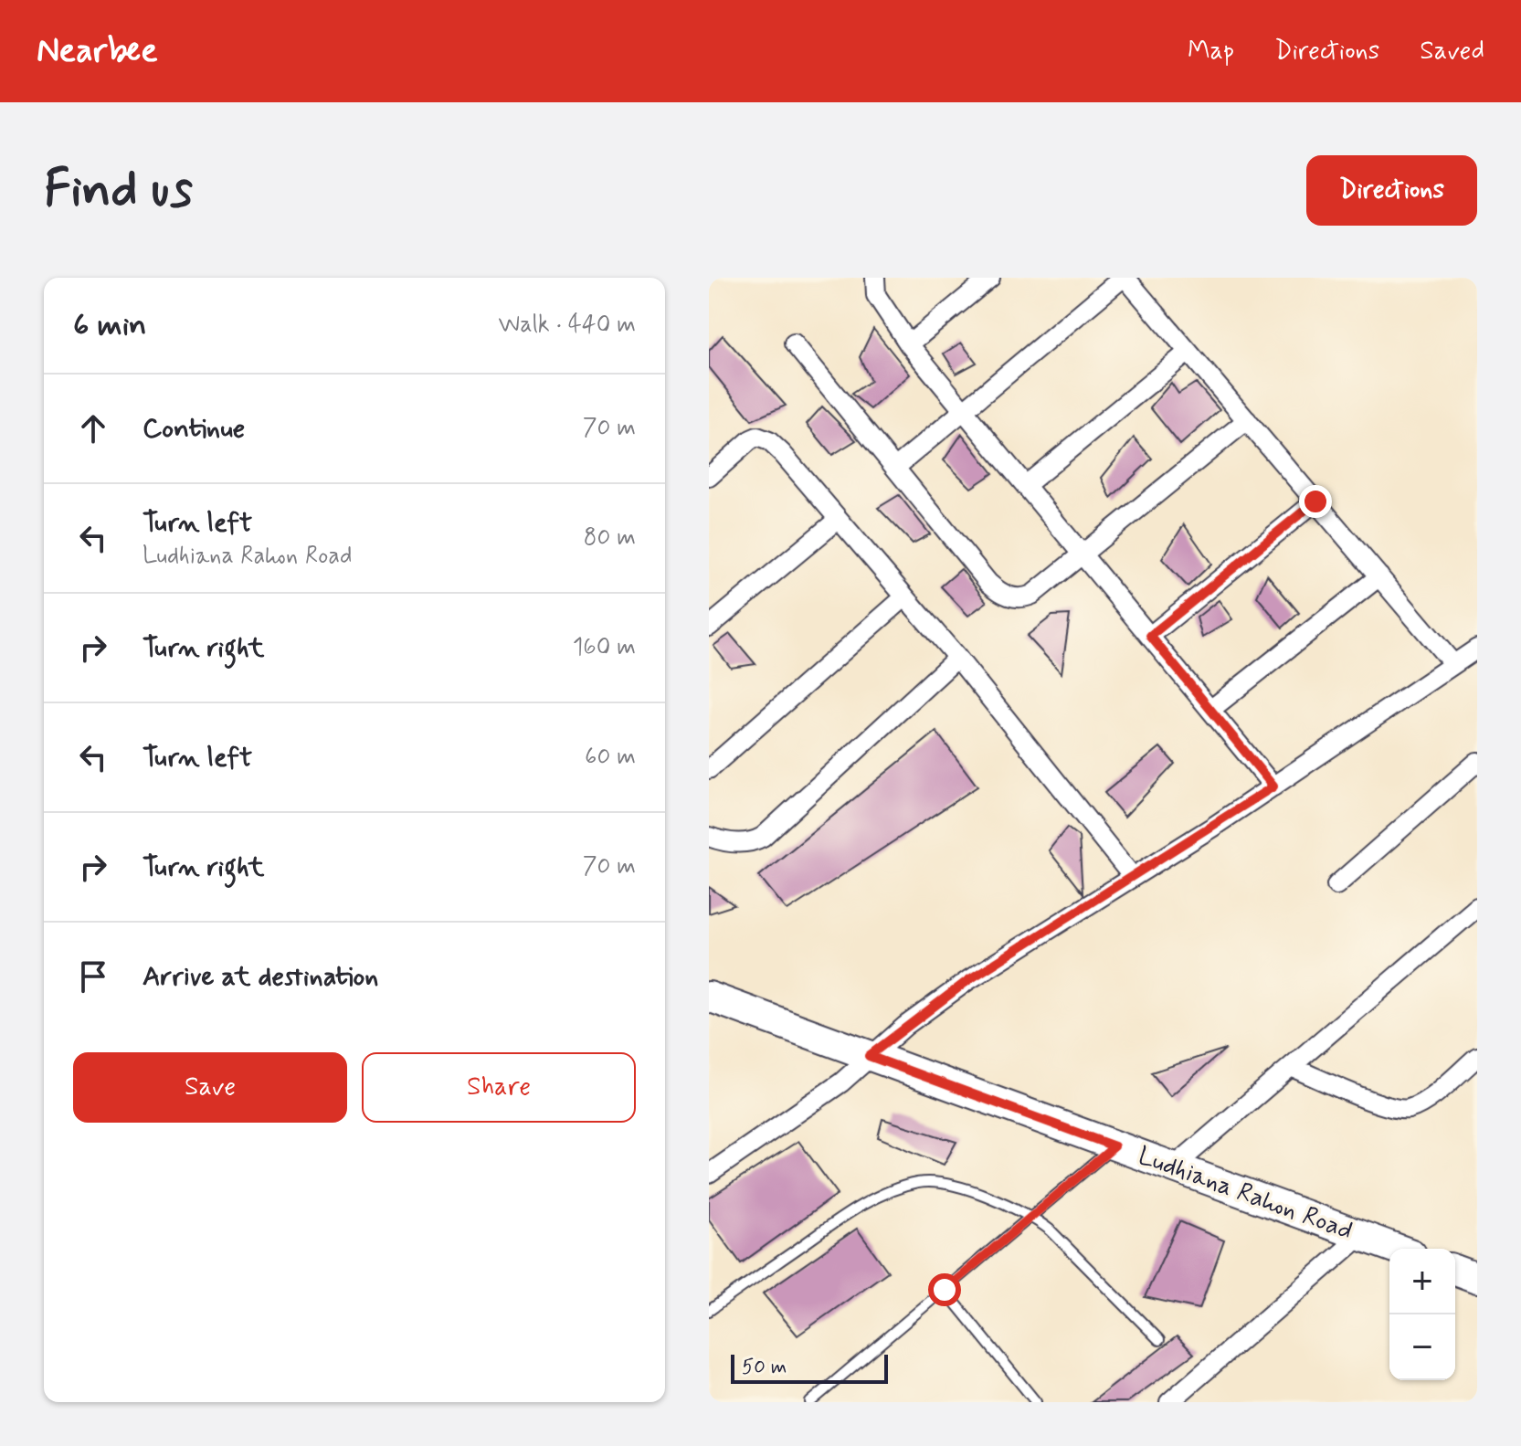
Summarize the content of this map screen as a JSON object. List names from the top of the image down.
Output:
{
  "streets": {
    "main road": ["Ludhiana Rahon Road"]
  },
  "scale_bar": "50 m",
  "page": {
    "header": "Nearbee",
    "nav": ["Map", "Directions", "Saved"],
    "buttons": [
      "Directions",
      ["Save", "Share"]
    ],
    "title": "Find us",
    "heading": ["6 min", "Walk · 440 m"],
    "list": [
      ["Continue", "70 m"],
      ["Turn left", "Ludhiana Rahon Road", "80 m"],
      ["Turn right", "160 m"],
      ["Turn left", "60 m"],
      ["Turn right", "70 m"],
      "Arrive at destination"
    ],
    "map_buttons": ["+", "−"],
    "scale": "50 m"
  }
}
